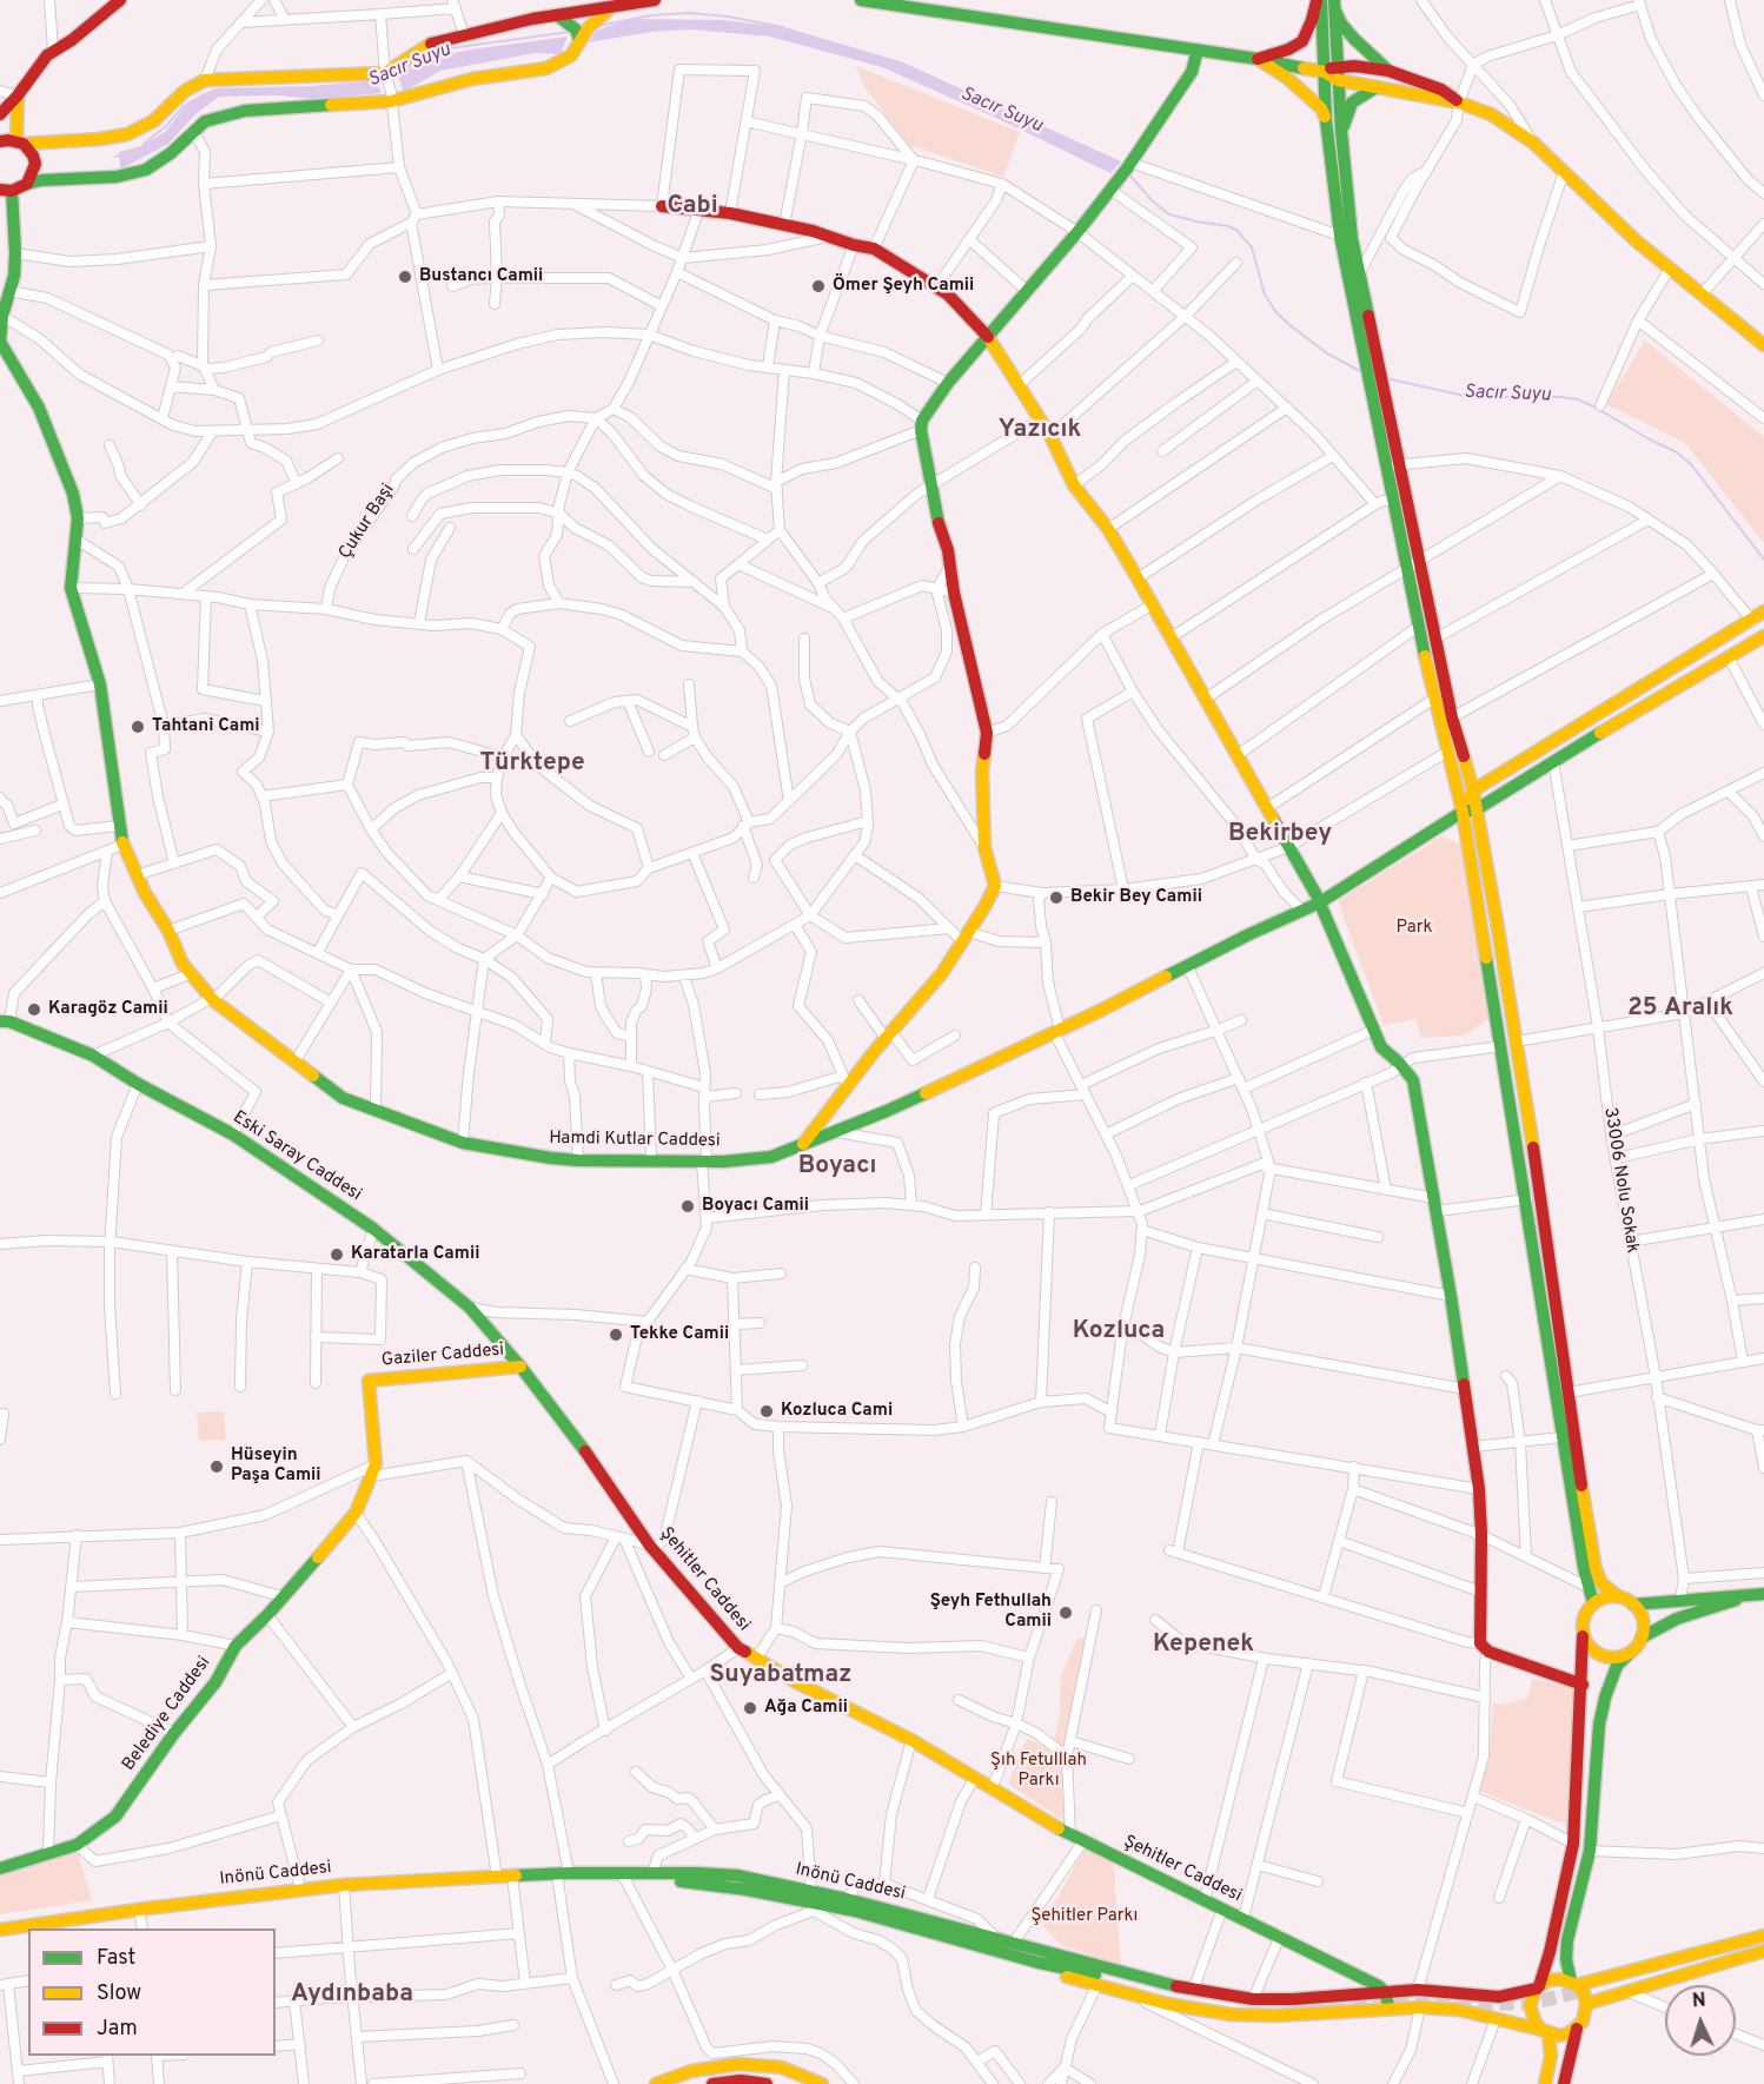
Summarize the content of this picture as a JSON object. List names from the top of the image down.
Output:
{
  "streets": {
    "main road": [
      "Hamdi Kutlar Caddesi",
      "Eski Saray Caddesi",
      "Gaziler Caddesi",
      "Şehitler Caddesi",
      "Belediye Caddesi",
      "Inönü Caddesi"
    ],
    "street": ["Çukur Başi", "33006 Nolu Sokak"]
  },
  "crossings": [
    ["Eski Saray Caddesi", "Şehitler Caddesi"],
    ["Gaziler Caddesi", "Şehitler Caddesi"],
    ["Gaziler Caddesi", "Belediye Caddesi"]
  ],
  "districts": [
    "Cabi",
    "Yazıcık",
    "Türktepe",
    "Bekirbey",
    "25 Aralık",
    "Boyacı",
    "Kozluca",
    "Kepenek",
    "Suyabatmaz",
    "Aydınbaba"
  ],
  "water": ["Sacır Suyu"],
  "parks": ["Park", "Şıh Fetulllah Parkı", "Şehitler Parkı"],
  "places": [
    "Bustancı Camii",
    "Ömer Şeyh Camii",
    "Tahtani Cami",
    "Bekir Bey Camii",
    "Karagöz Camii",
    "Boyacı Camii",
    "Karatarla Camii",
    "Tekke Camii",
    "Kozluca Cami",
    "Hüseyin Paşa Camii",
    "Şeyh Fethullah Camii",
    "Ağa Camii"
  ],
  "legend": ["Fast", "Slow", "Jam"],
  "north": "top"
}
